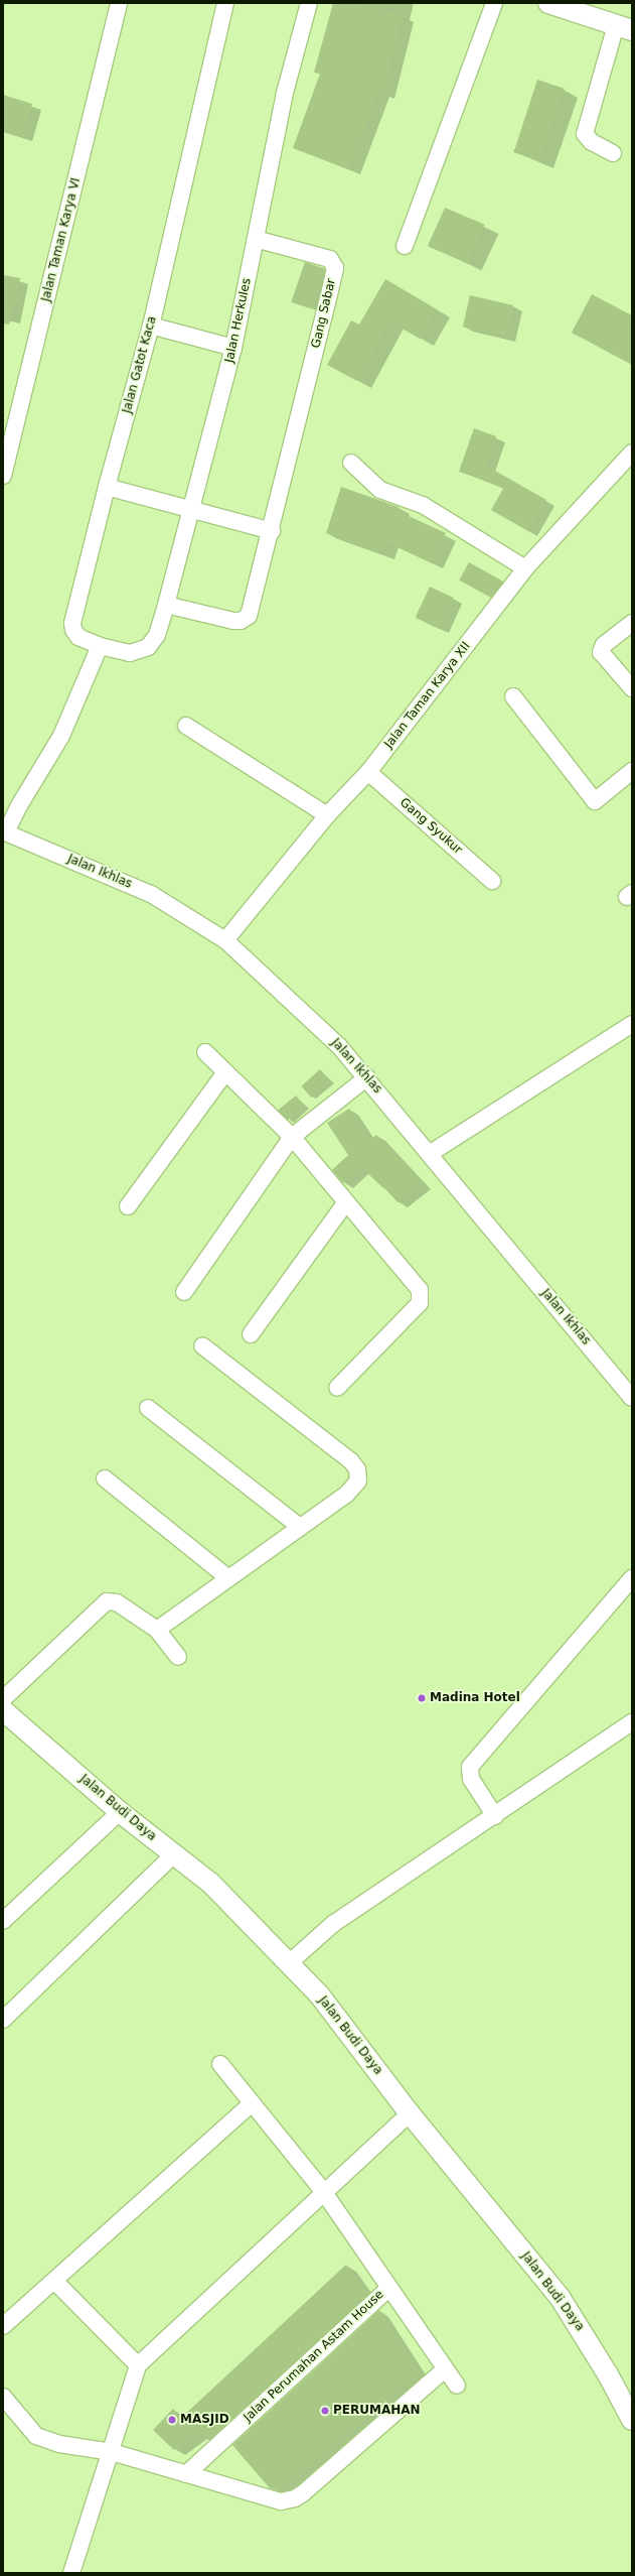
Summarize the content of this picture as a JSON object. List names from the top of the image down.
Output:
{
  "streets": {
    "street": [
      "Jalan Taman Karya VI",
      "Gang Sabar",
      "Jalan Herkules",
      "Jalan Gatot Kaca",
      "Jalan Taman Karya XII",
      "Gang Syukur",
      "Jalan Ikhlas",
      "Jalan Budi Daya",
      "Jalan Perumahan Astam House"
    ]
  },
  "crossings": [
    ["Gang Sabar", "Jalan Herkules"],
    ["Jalan Herkules", "Jalan Gatot Kaca"],
    ["Jalan Taman Karya XII", "Gang Syukur"],
    ["Jalan Taman Karya XII", "Jalan Ikhlas"]
  ],
  "places": ["Madina Hotel", "PERUMAHAN", "MASJID"]
}
